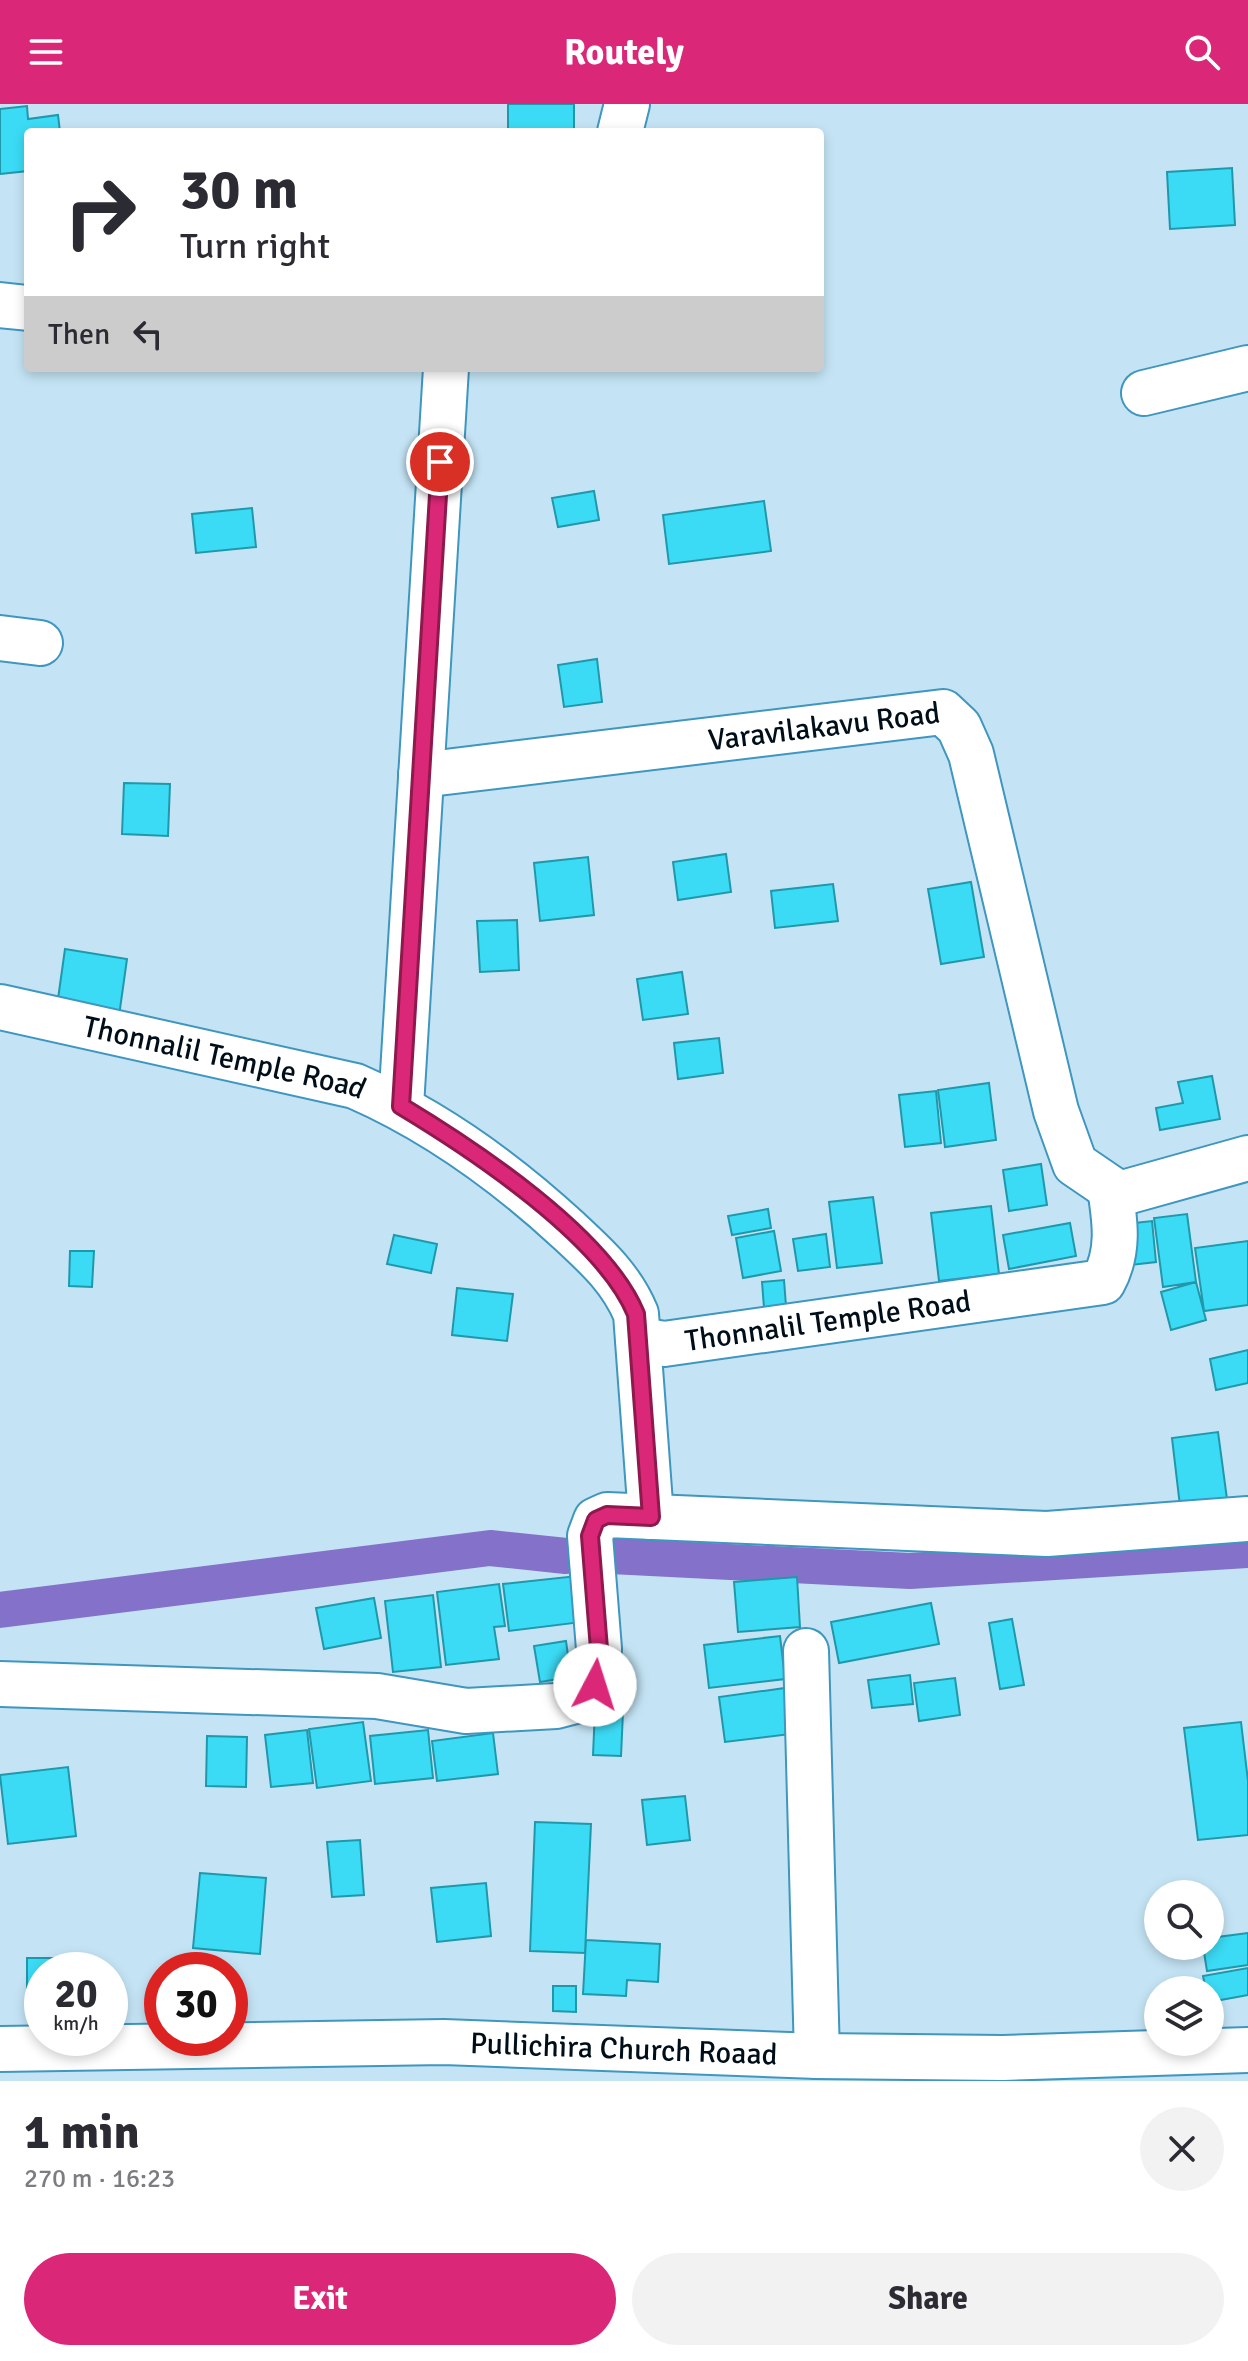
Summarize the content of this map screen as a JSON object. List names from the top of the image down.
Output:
{
  "streets": {
    "street": ["Varavilakavu Road", "Thonnalil Temple Road", "Pullichira Church Roaad"]
  },
  "crossings": [
    ["Varavilakavu Road", "Thonnalil Temple Road"]
  ],
  "page": {
    "header": "Routely",
    "turn": ["30 m", "Turn right"],
    "then": "Then",
    "speed": "20 km/h",
    "limit": "30",
    "heading": ["1 min", "270 m · 16:23"],
    "buttons": ["Exit", "Share"]
  }
}
